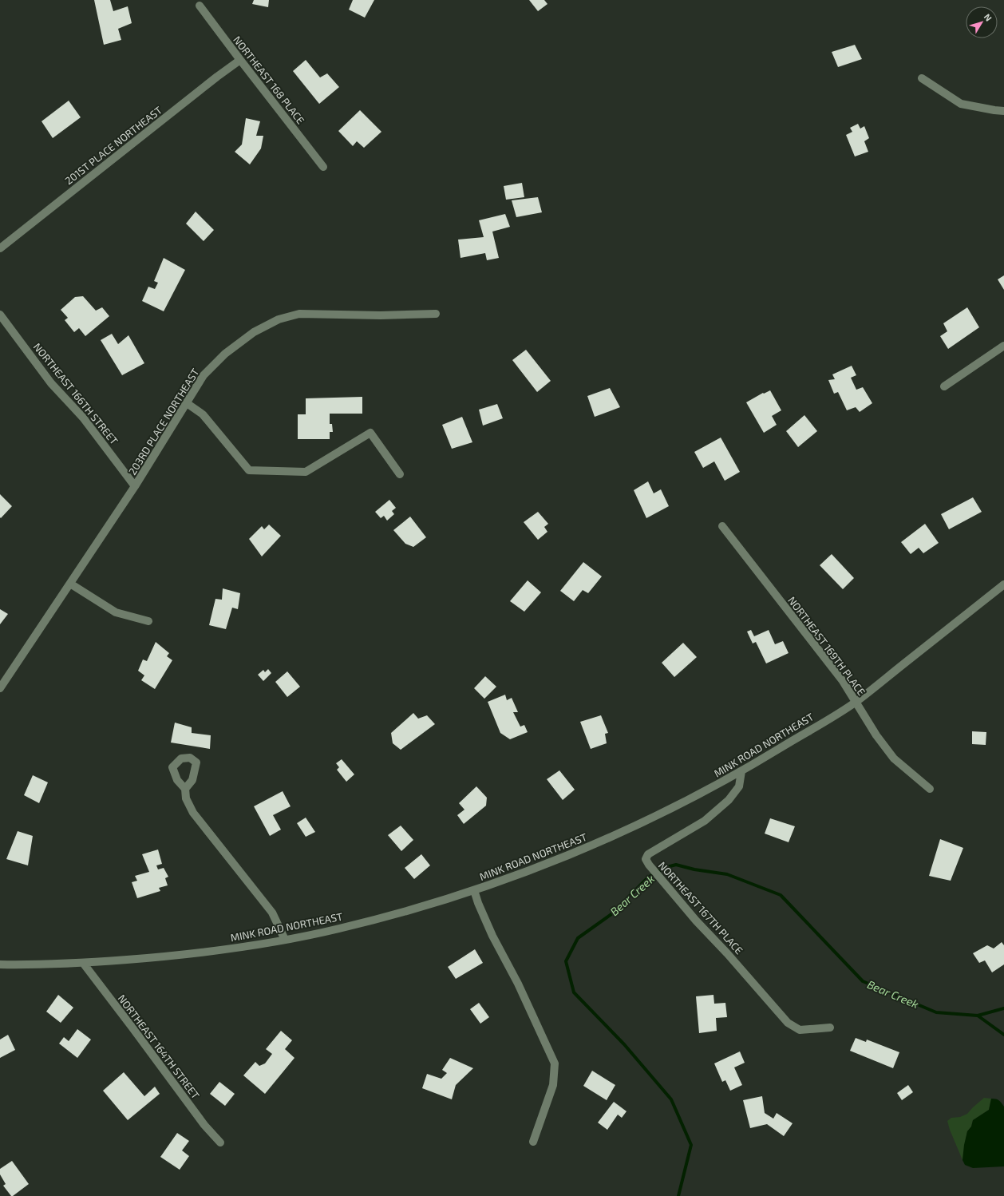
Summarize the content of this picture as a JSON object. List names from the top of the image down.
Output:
{
  "streets": {
    "street": [
      "NORTHEAST 168 PLACE",
      "201ST PLACE NORTHEAST",
      "NORTHEAST 166TH STREET",
      "203RD PLACE NORTHEAST",
      "NORTHEAST 169TH PLACE",
      "MINK ROAD NORTHEAST",
      "NORTHEAST 167TH PLACE",
      "NORTHEAST 164TH STREET"
    ]
  },
  "crossings": [
    ["NORTHEAST 168 PLACE", "201ST PLACE NORTHEAST"],
    ["NORTHEAST 166TH STREET", "203RD PLACE NORTHEAST"],
    ["NORTHEAST 169TH PLACE", "MINK ROAD NORTHEAST"],
    ["MINK ROAD NORTHEAST", "NORTHEAST 167TH PLACE"],
    ["MINK ROAD NORTHEAST", "NORTHEAST 164TH STREET"]
  ],
  "water": ["Bear Creek"],
  "north": "top right"
}
